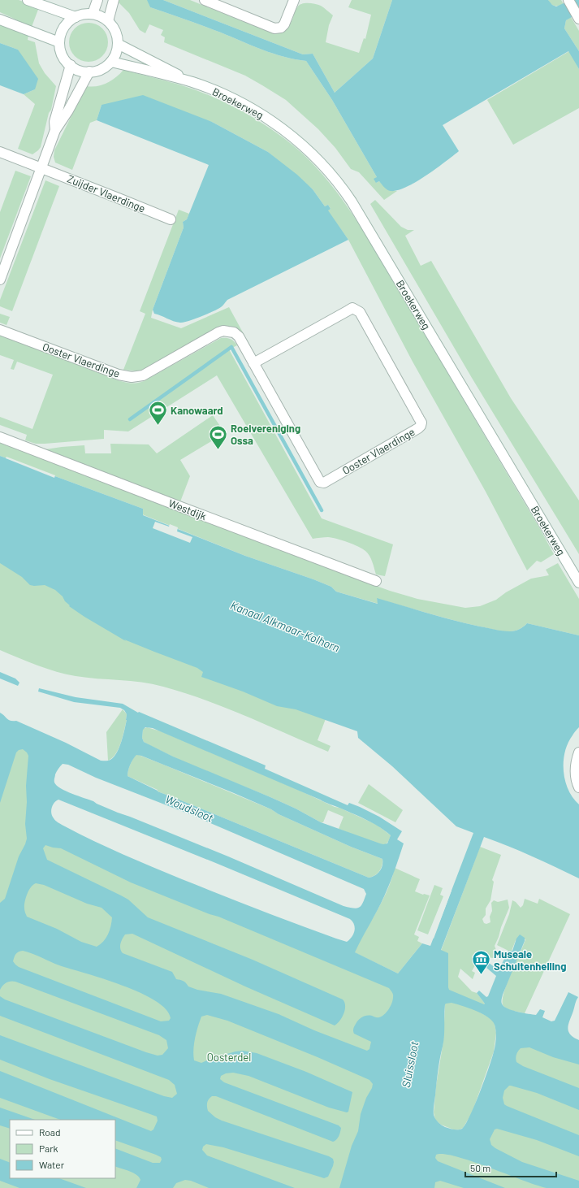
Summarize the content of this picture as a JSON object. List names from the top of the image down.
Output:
{
  "streets": {
    "street": [
      "Broekerweg",
      "Zuijder Vlaerdinge",
      "Ooster Vlaerdinge",
      "Westdijk"
    ]
  },
  "water": ["Kanaal Alkmaar-Kolhorn", "Woudsloot", "Sluissloot"],
  "parks": ["Oosterdel"],
  "places": {
    "sports": ["Kanowaard", "Roeivereniging Ossa"],
    "museum": ["Museale Schuitenhelling"]
  },
  "legend": ["Road", "Park", "Water"],
  "scale_bar": "50 m"
}
